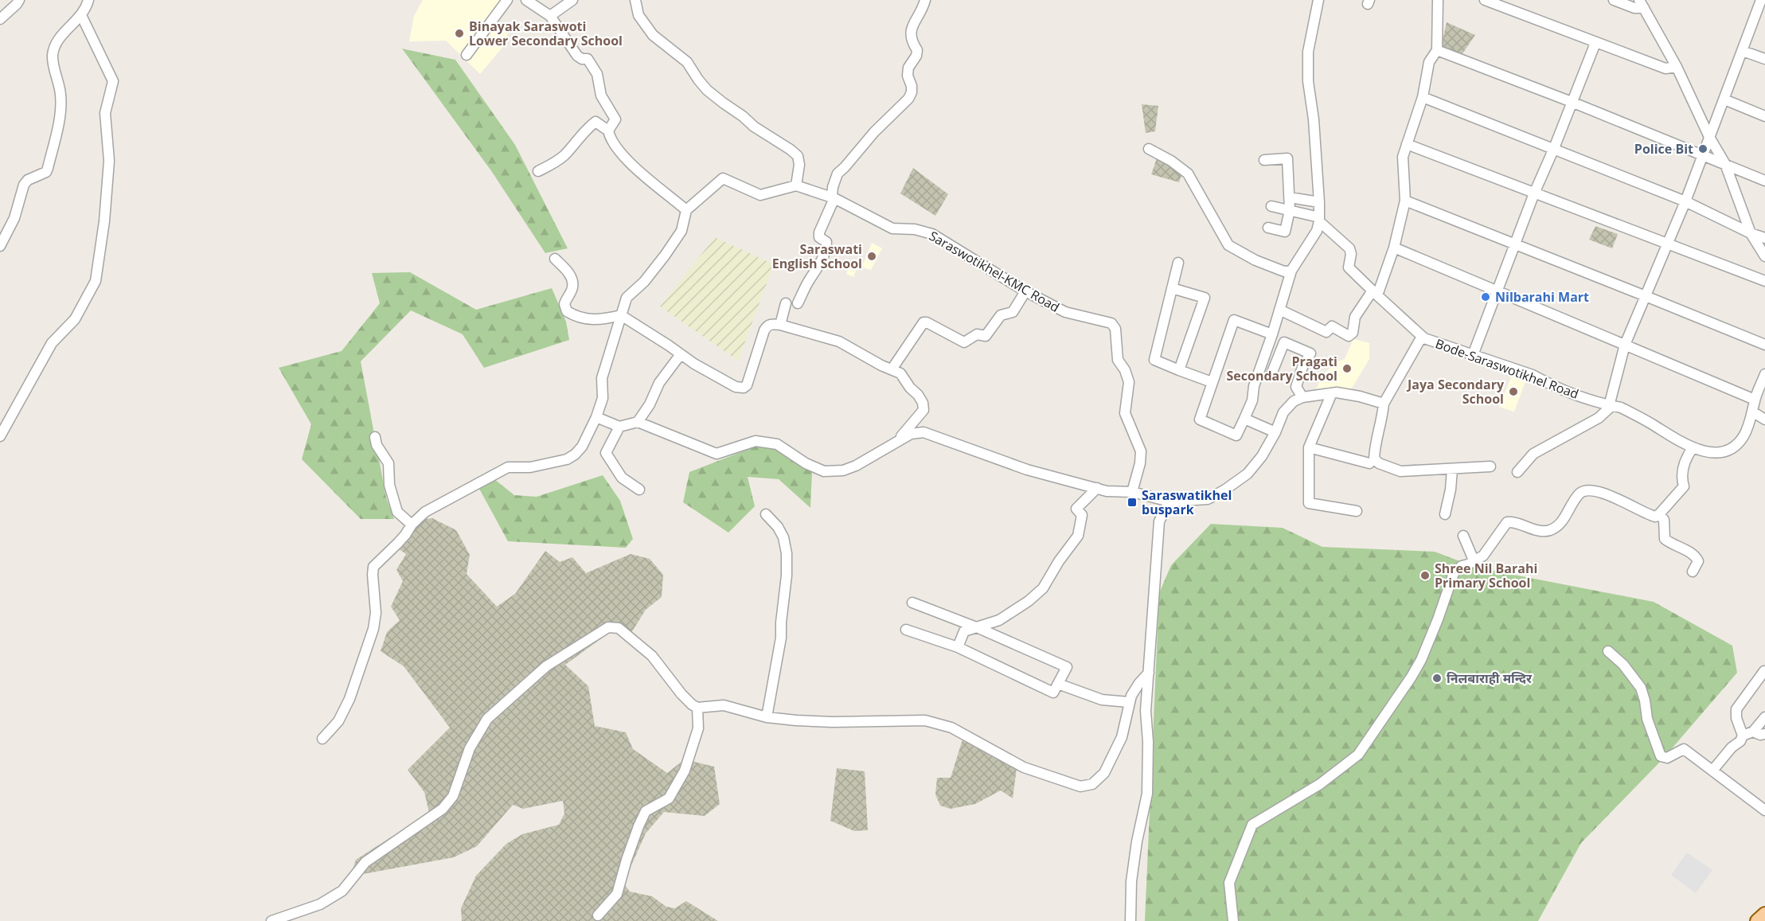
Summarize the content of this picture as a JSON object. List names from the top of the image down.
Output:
{
  "streets": {
    "street": ["Saraswotikhel-KMC Road", "Bode-Saraswotikhel Road"]
  },
  "places": {
    "other": [
      "Binayak Saraswoti Lower Secondary School",
      "Police Bit",
      "Saraswati English School",
      "Nilbarahi Mart",
      "Pragati Secondary School",
      "Jaya Secondary School",
      "Shree Nil Barahi Primary School",
      "निलबाराही मन्दिर"
    ],
    "transit": ["Saraswatikhel buspark"]
  }
}
